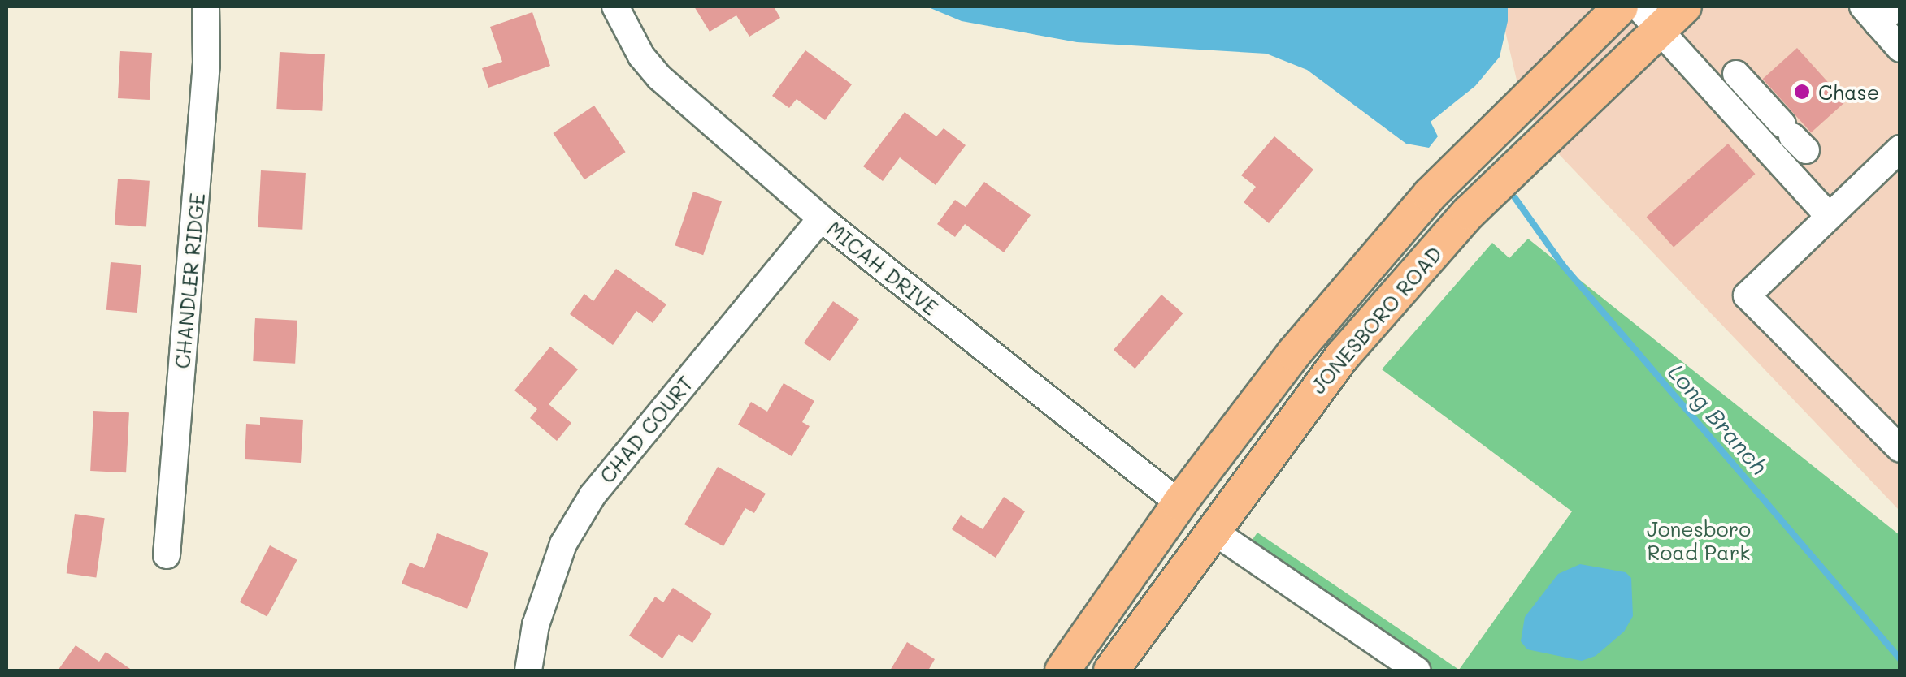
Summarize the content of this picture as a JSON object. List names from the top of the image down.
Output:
{
  "streets": {
    "main road": ["JONESBORO ROAD"],
    "street": ["MICAH DRIVE", "CHANDLER RIDGE", "CHAD COURT"]
  },
  "crossings": [
    ["MICAH DRIVE", "JONESBORO ROAD"],
    ["MICAH DRIVE", "CHAD COURT"]
  ],
  "water": ["Long Branch"],
  "parks": ["Jonesboro Road Park"],
  "places": ["Chase"]
}
